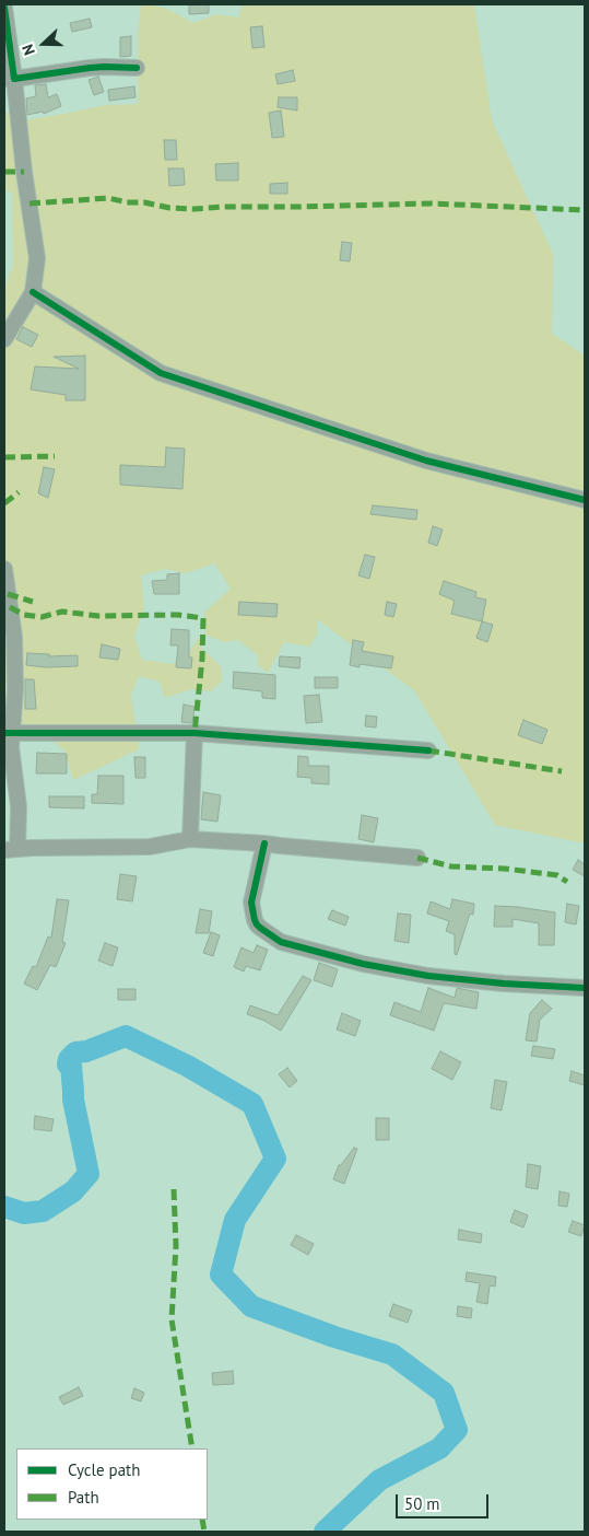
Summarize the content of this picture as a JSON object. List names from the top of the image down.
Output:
{
  "legend": ["Cycle path", "Path"],
  "scale_bar": "50 m",
  "north": "left"
}
